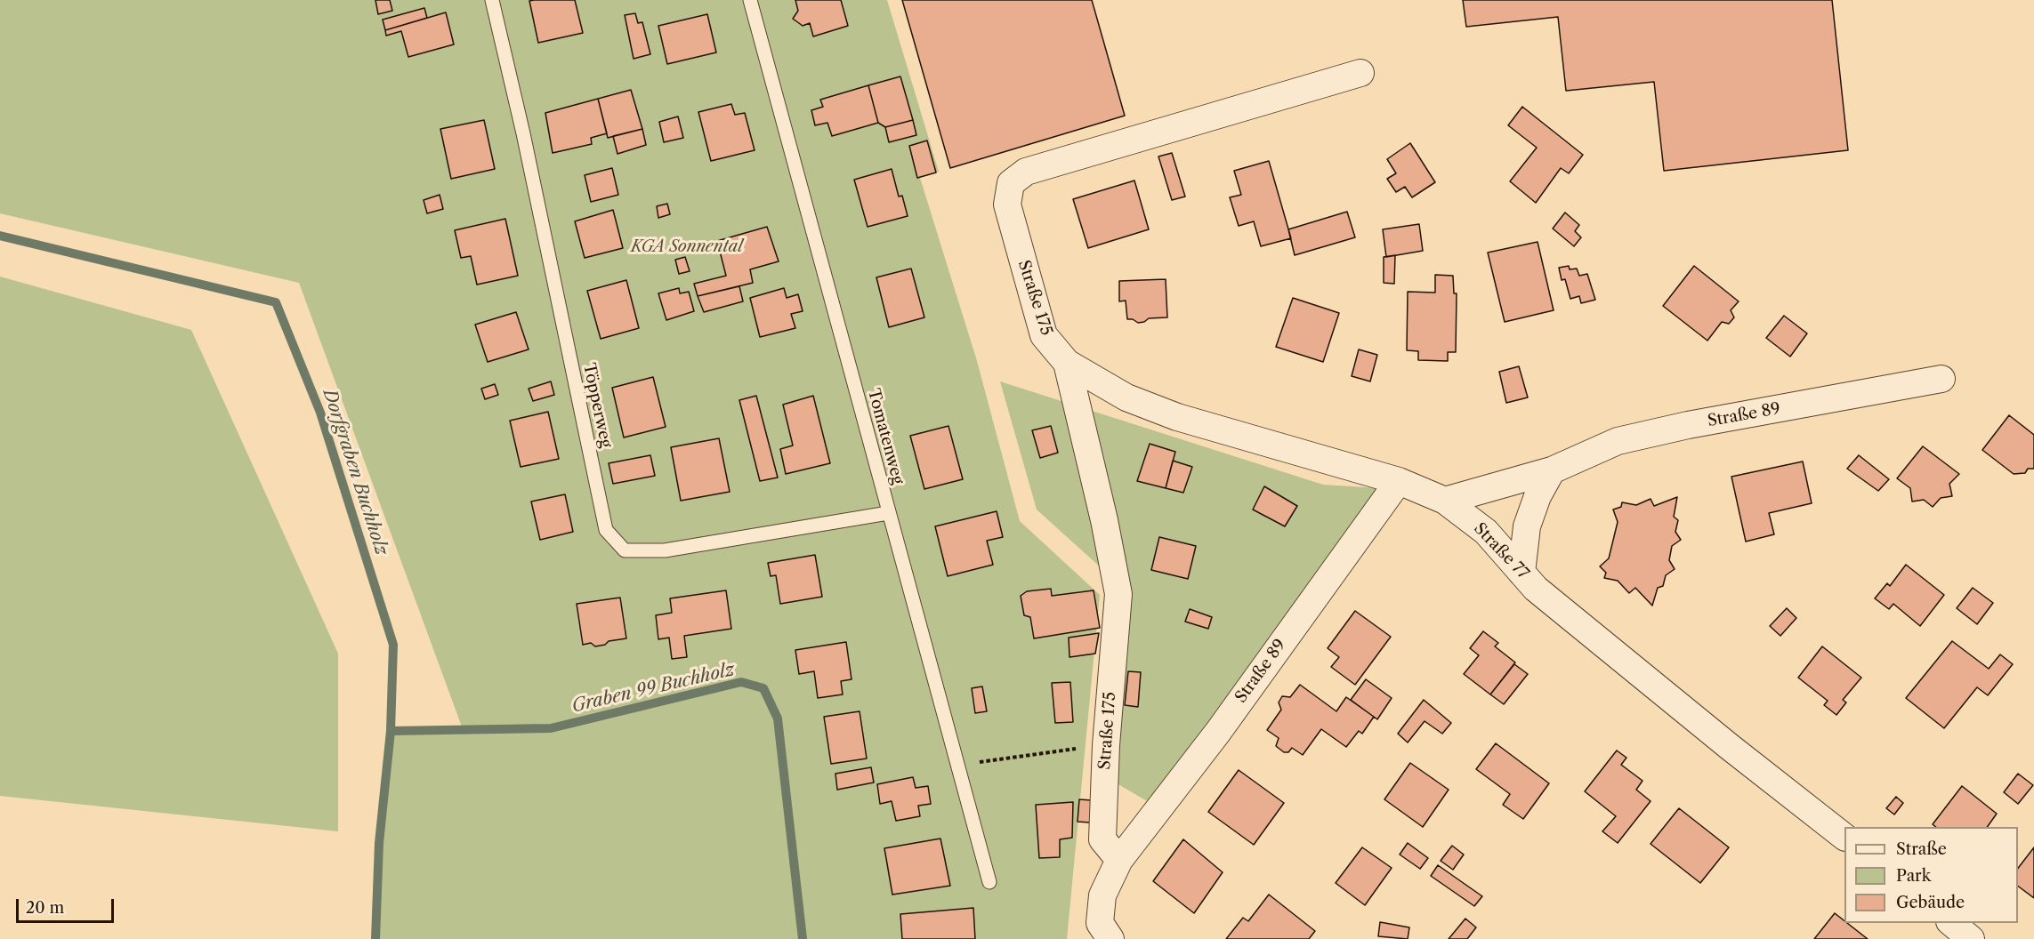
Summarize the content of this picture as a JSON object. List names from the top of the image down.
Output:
{
  "streets": {
    "street": ["Straße 175", "Straße 89", "Straße 77"],
    "lane": ["Töpperweg", "Tomatenweg"]
  },
  "crossings": [
    ["Straße 175", "Straße 89"],
    ["Straße 175", "Straße 77"],
    ["Töpperweg", "Tomatenweg"],
    ["Straße 89", "Straße 77"]
  ],
  "water": ["Dorfgraben Buchholz", "Graben 99 Buchholz"],
  "parks": ["KGA Sonnental"],
  "legend": ["Straße", "Park", "Gebäude"],
  "scale_bar": "20 m"
}
